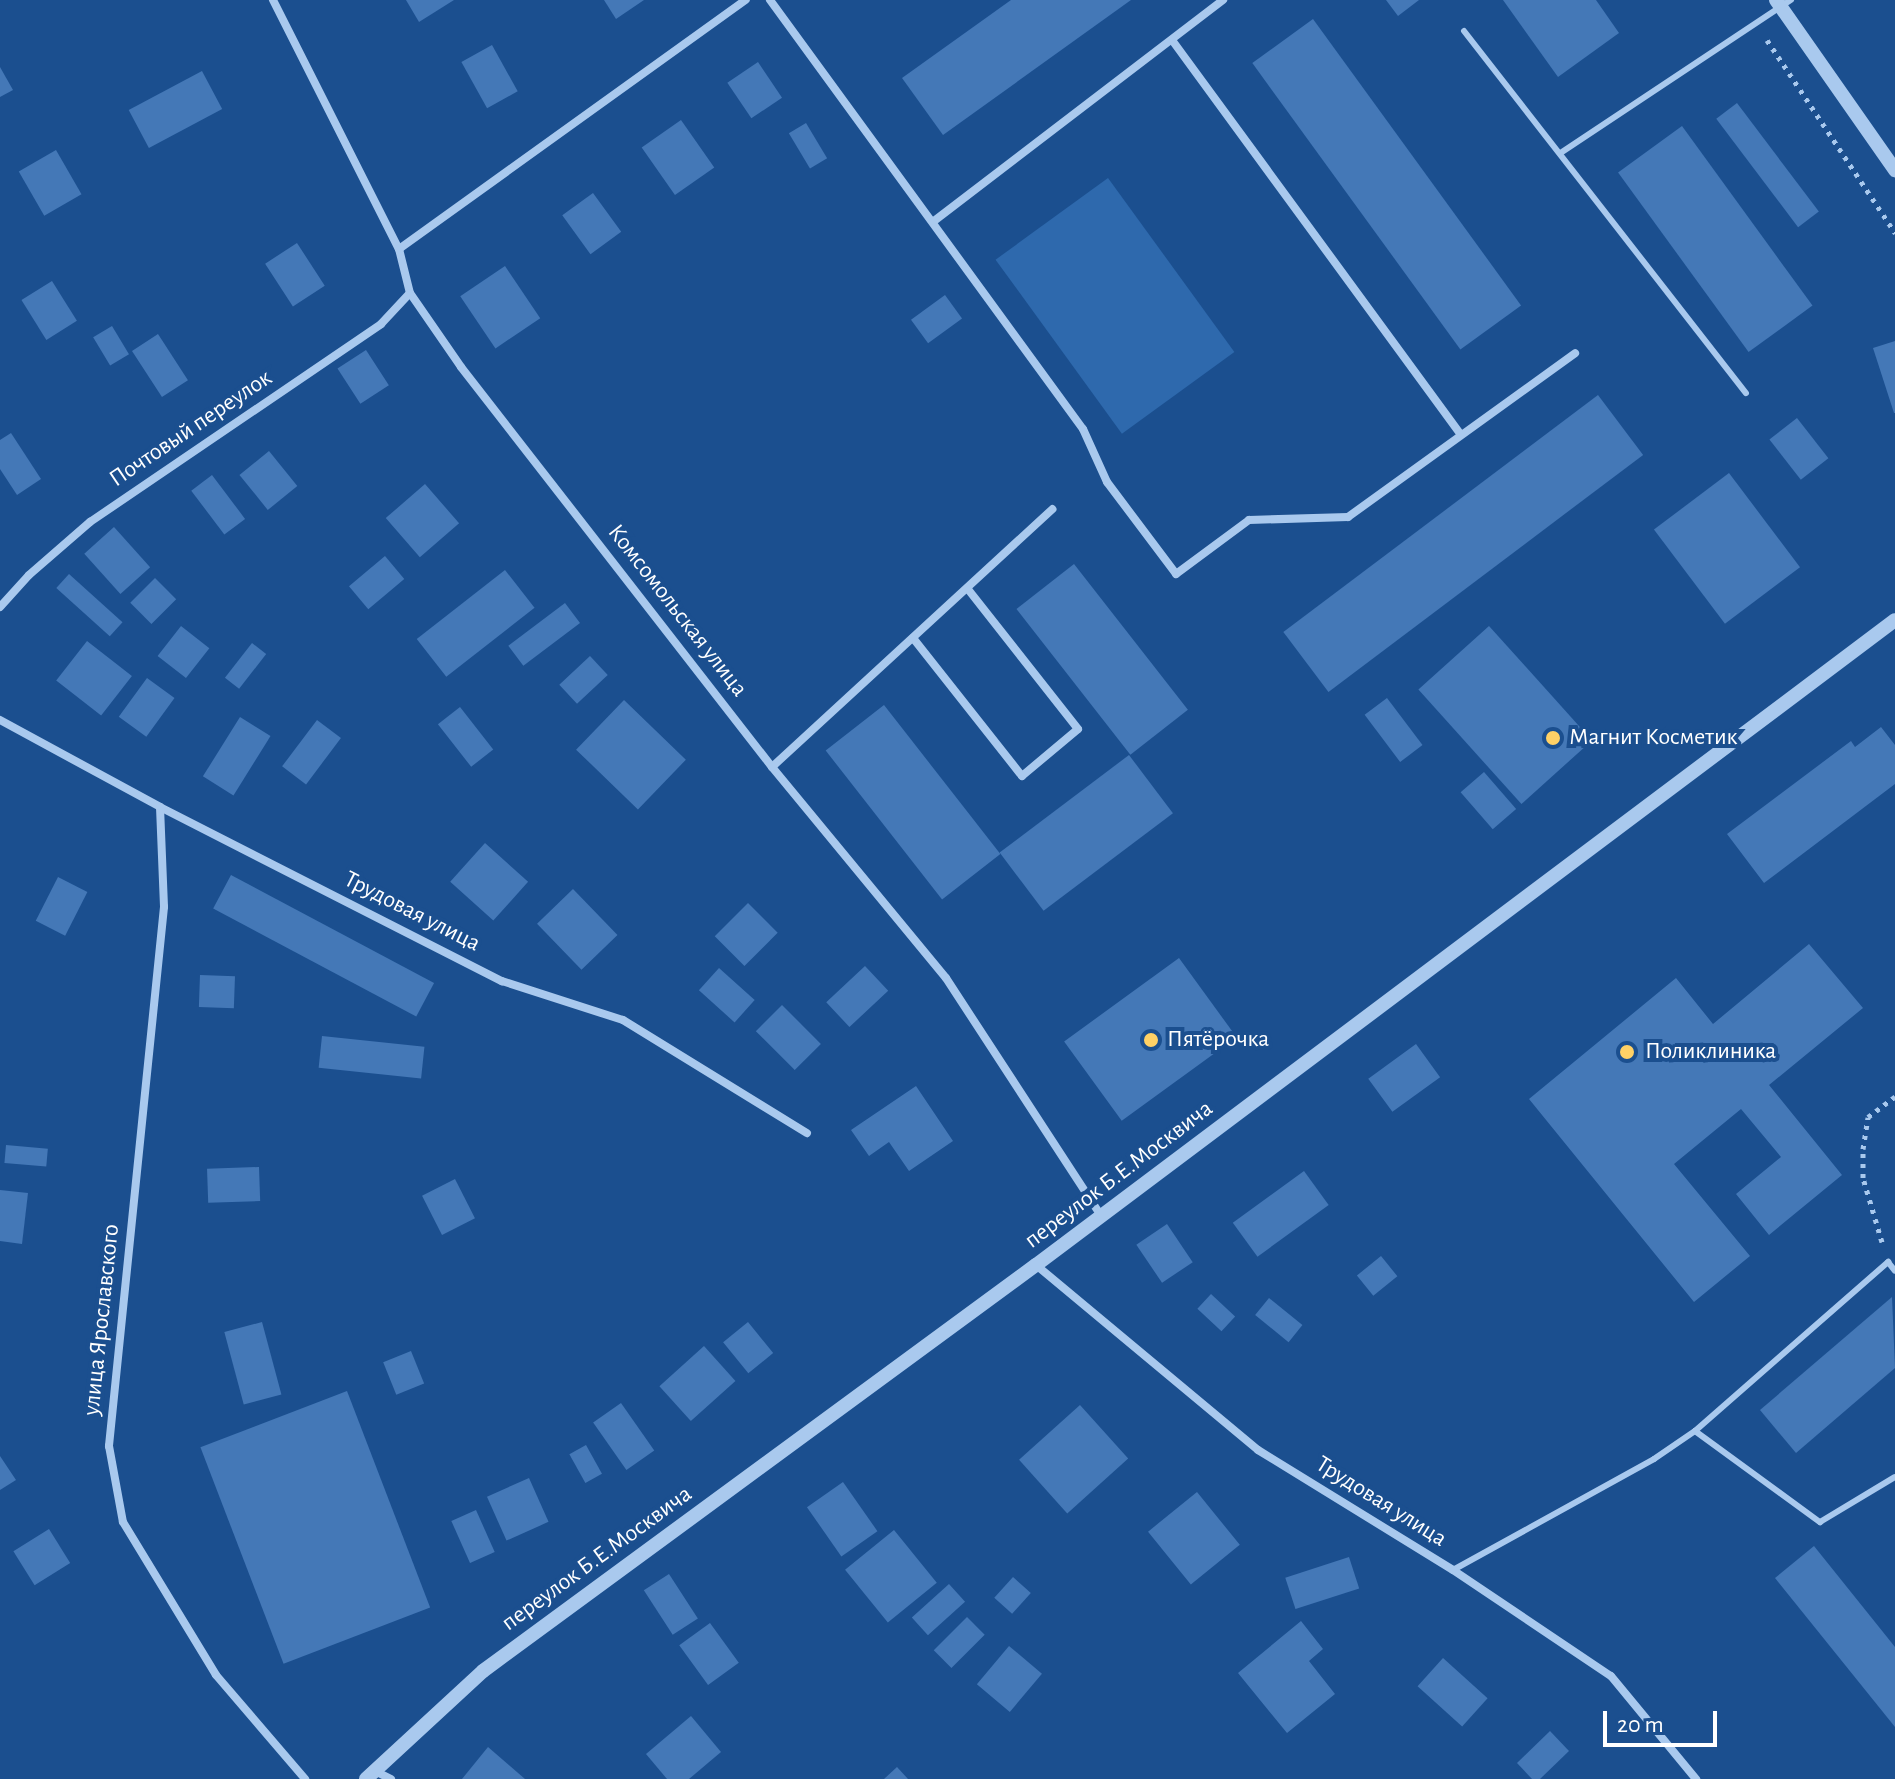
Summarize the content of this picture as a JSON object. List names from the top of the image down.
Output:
{
  "streets": {
    "street": [
      "Почтовый переулок",
      "Комсомольская улица",
      "Трудовая улица",
      "переулок Б.Е.Москвича",
      "улица Ярославского"
    ]
  },
  "crossings": [
    ["Почтовый переулок", "Комсомольская улица"],
    ["Комсомольская улица", "переулок Б.Е.Москвича"],
    ["Трудовая улица", "переулок Б.Е.Москвича"],
    ["Трудовая улица", "улица Ярославского"]
  ],
  "places": ["Магнит Косметик", "Пятёрочка", "Поликлиника"],
  "scale_bar": "20 m"
}
